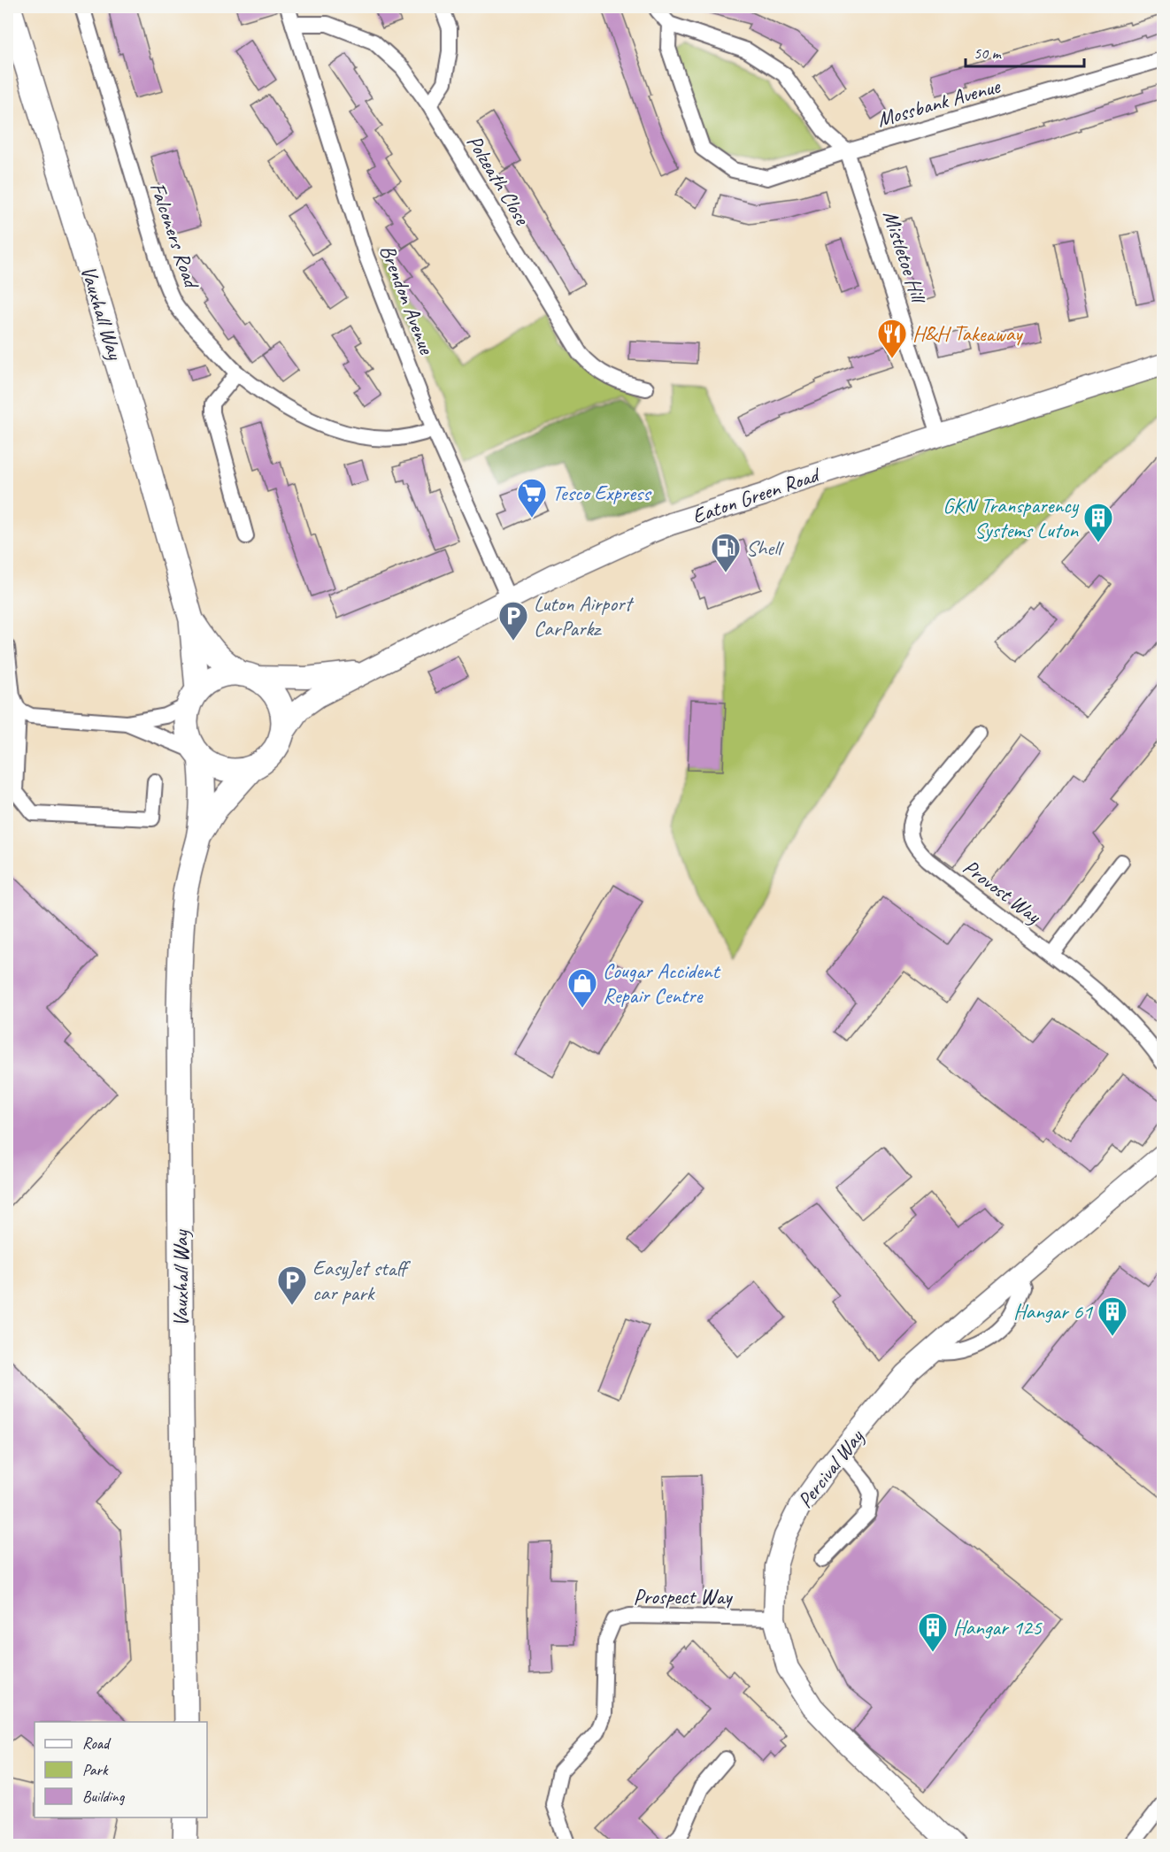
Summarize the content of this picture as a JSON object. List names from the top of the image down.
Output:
{
  "streets": {
    "main road": ["Vauxhall Way"],
    "street": [
      "Mossbank Avenue",
      "Polzeath Close",
      "Falconers Road",
      "Mistletoe Hill",
      "Brendon Avenue",
      "Eaton Green Road",
      "Provost Way",
      "Percival Way",
      "Prospect Way"
    ]
  },
  "crossings": [
    ["Mossbank Avenue", "Mistletoe Hill"],
    ["Polzeath Close", "Brendon Avenue"],
    ["Falconers Road", "Brendon Avenue"],
    ["Mistletoe Hill", "Eaton Green Road"],
    ["Brendon Avenue", "Eaton Green Road"],
    ["Vauxhall Way", "Eaton Green Road"],
    ["Percival Way", "Prospect Way"]
  ],
  "places": {
    "restaurant": ["H&H Takeaway"],
    "supermarket": ["Tesco Express"],
    "building": ["GKN Transparency Systems Luton", "Hangar 61", "Hangar 125"],
    "fuel station": ["Shell"],
    "parking": ["Luton Airport CarParkz", "EasyJet staff car park"],
    "shop": ["Cougar Accident Repair Centre"]
  },
  "legend": ["Road", "Park", "Building"],
  "scale_bar": "50 m"
}
